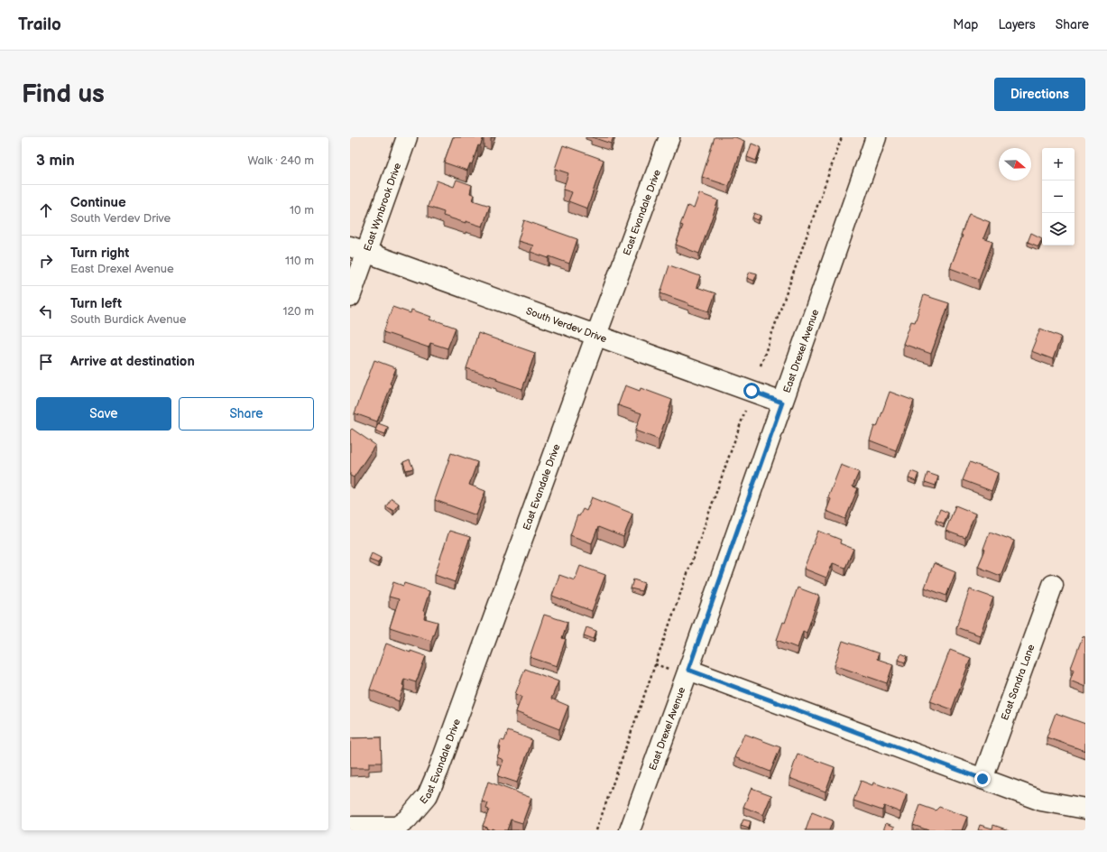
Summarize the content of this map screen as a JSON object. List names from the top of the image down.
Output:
{
  "streets": {
    "street": [
      "East Wynbrook Drive",
      "East Evandale Drive",
      "South Verdev Drive",
      "East Drexel Avenue",
      "East Sandra Lane"
    ]
  },
  "crossings": [
    ["East Wynbrook Drive", "South Verdev Drive"],
    ["East Evandale Drive", "South Verdev Drive"],
    ["South Verdev Drive", "East Drexel Avenue"]
  ],
  "north": "right",
  "page": {
    "header": "Trailo",
    "nav": ["Map", "Layers", "Share"],
    "buttons": [
      "Directions",
      ["Save", "Share"]
    ],
    "title": "Find us",
    "heading": ["3 min", "Walk · 240 m"],
    "map_buttons": ["+", "−"],
    "list": [
      ["Continue", "South Verdev Drive", "10 m"],
      ["Turn right", "East Drexel Avenue", "110 m"],
      ["Turn left", "South Burdick Avenue", "120 m"],
      "Arrive at destination"
    ]
  }
}
